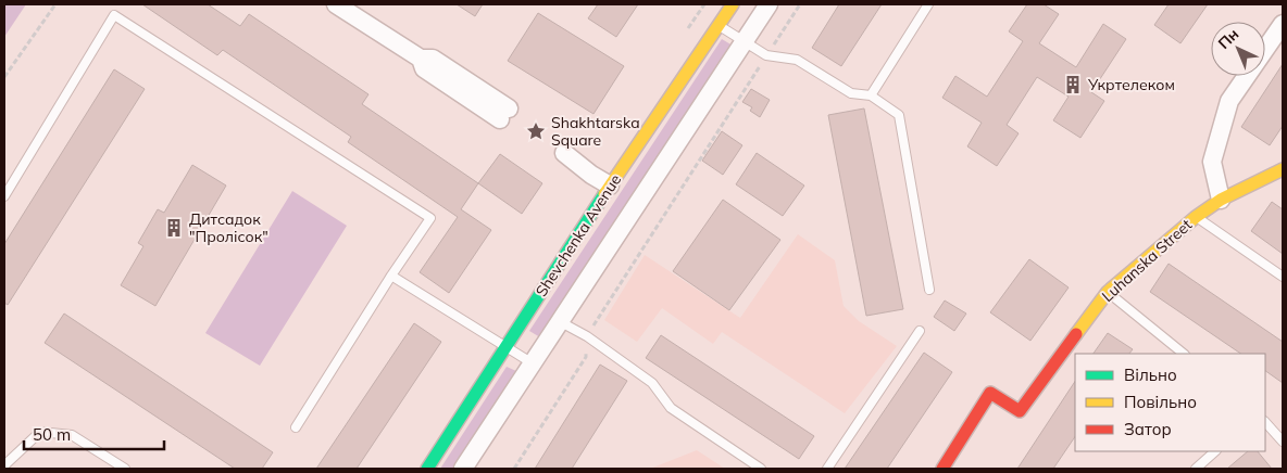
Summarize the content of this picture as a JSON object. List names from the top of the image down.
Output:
{
  "streets": {
    "street": ["Shevchenka Avenue", "Luhanska Street"]
  },
  "places": {
    "building": ["Укртелеком", "Дитсадок \"Пролісок\""],
    "place": ["Shakhtarska Square"]
  },
  "legend": ["Вільно", "Повільно", "Затор"],
  "scale_bar": "50 m",
  "north": "top left"
}
